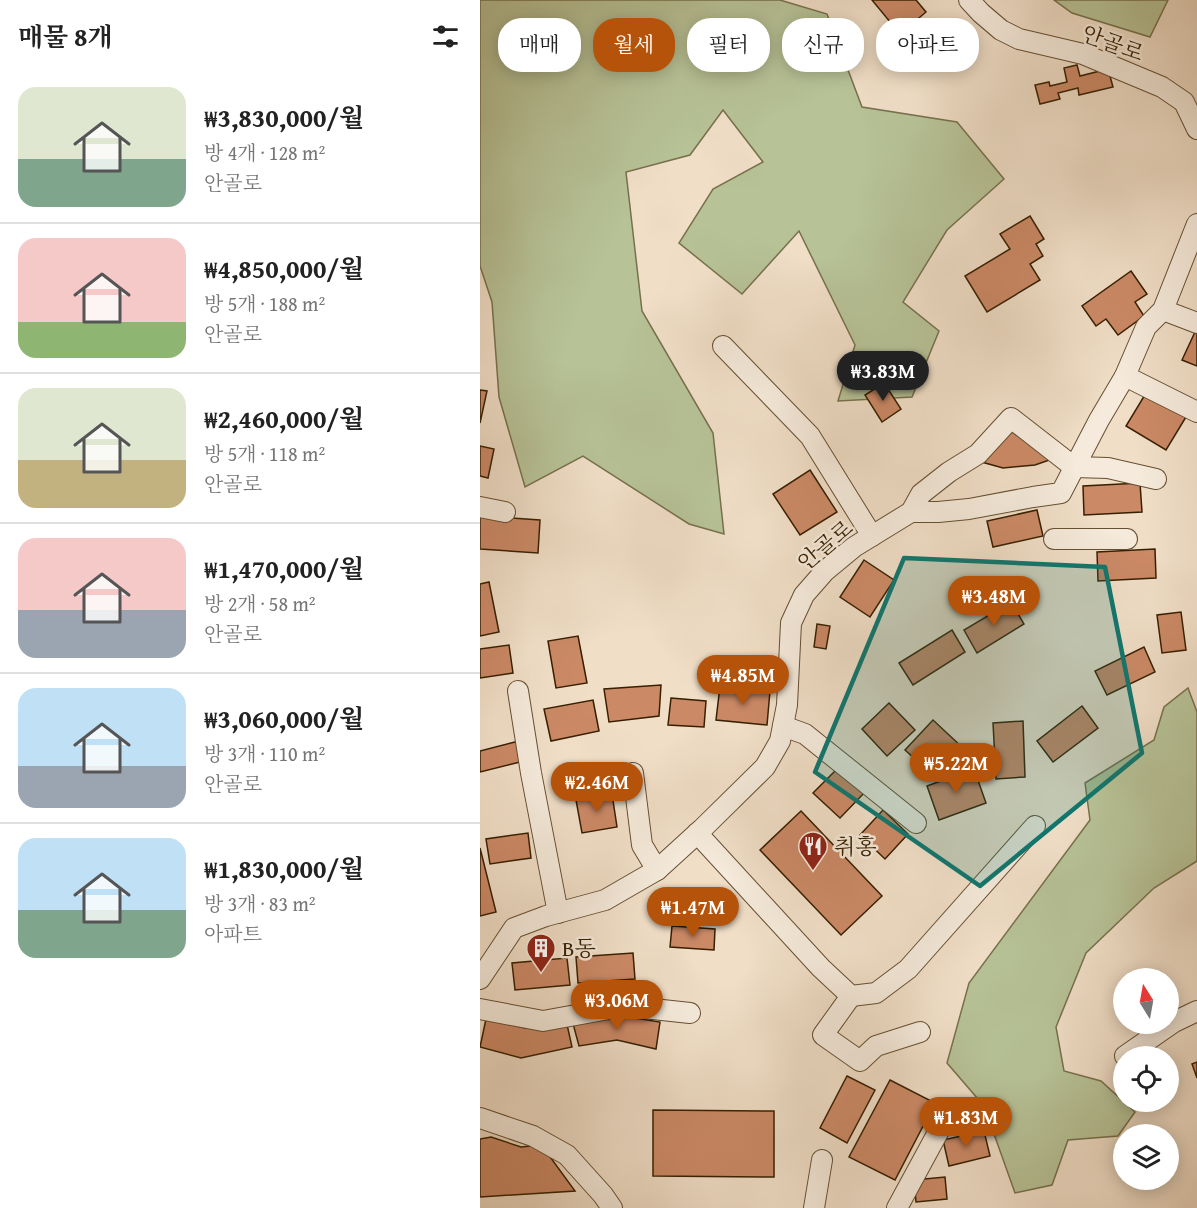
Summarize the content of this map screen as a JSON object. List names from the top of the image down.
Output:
{
  "streets": {
    "street": ["안골로"]
  },
  "places": {
    "restaurant": ["취홍"],
    "building": ["B동"]
  },
  "north": "top",
  "page": {
    "heading": "매물 8개",
    "chip": [
      "매매",
      "월세",
      "필터",
      "신규",
      "아파트"
    ],
    "list": [
      {
        "name": "₩3,830,000/월",
        "note": "방 4개 · 128 m² · 안골로"
      },
      {
        "name": "₩4,850,000/월",
        "note": "방 5개 · 188 m² · 안골로"
      },
      {
        "name": "₩2,460,000/월",
        "note": "방 5개 · 118 m² · 안골로"
      },
      {
        "name": "₩1,470,000/월",
        "note": "방 2개 · 58 m² · 안골로"
      },
      {
        "name": "₩3,060,000/월",
        "note": "방 3개 · 110 m² · 안골로"
      },
      {
        "name": "₩1,830,000/월",
        "note": "방 3개 · 83 m² · 아파트"
      }
    ],
    "price": [
      "₩3.83M",
      "₩3.48M",
      "₩4.85M",
      "₩5.22M",
      "₩2.46M",
      "₩1.47M",
      "₩3.06M",
      "₩1.83M"
    ]
  }
}
